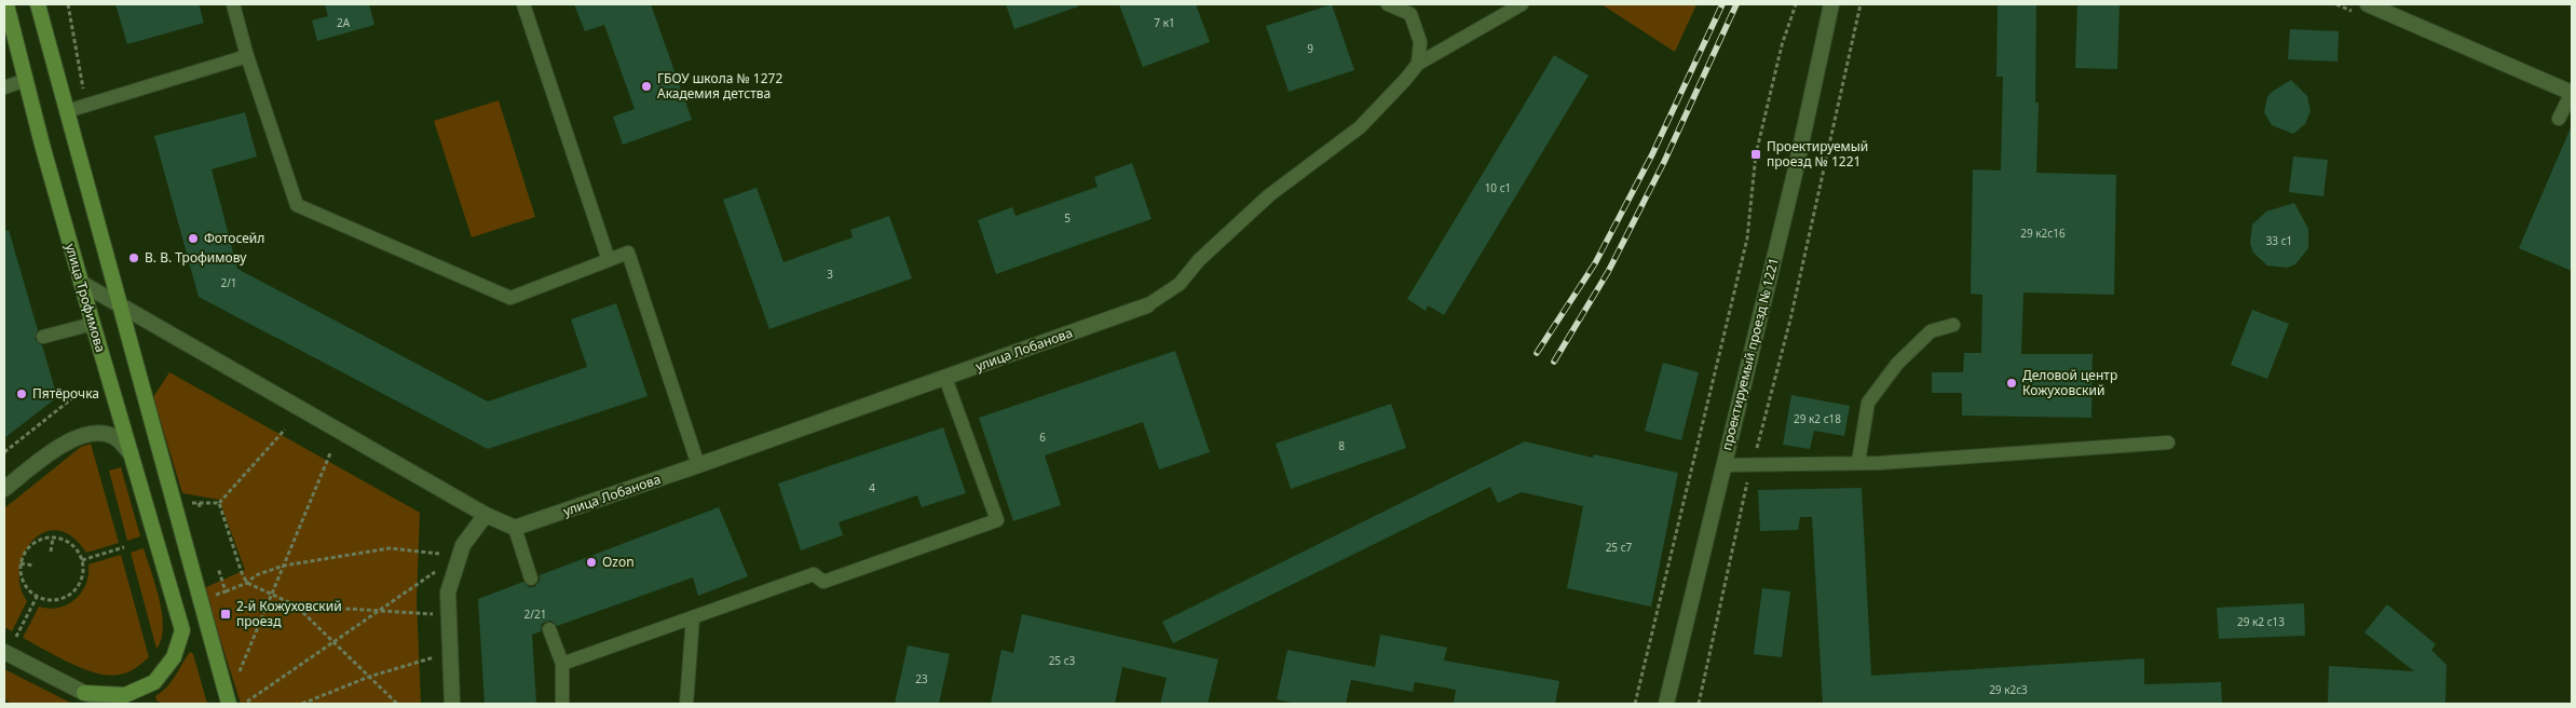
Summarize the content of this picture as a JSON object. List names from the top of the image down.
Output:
{
  "streets": {
    "main road": ["улица Трофимова"],
    "street": ["улица Лобанова", "проектируемый проезд № 1221"]
  },
  "places": {
    "other": [
      "ГБОУ школа № 1272 Академия детства",
      "Фотосейл",
      "В. В. Трофимову",
      "Деловой центр Кожуховский",
      "Пятёрочка",
      "Ozon"
    ],
    "transit": ["Проектируемый проезд № 1221", "2-й Кожуховский проезд"]
  },
  "house_numbers": [
    "2А",
    "7 к1",
    "9",
    "10 с1",
    "5",
    "29 к2с16",
    "33 с1",
    "3",
    "2/1",
    "29 к2 с18",
    "6",
    "8",
    "4",
    "25 с7",
    "2/21",
    "29 к2 с13",
    "25 с3",
    "23",
    "29 к2с3"
  ]
}
